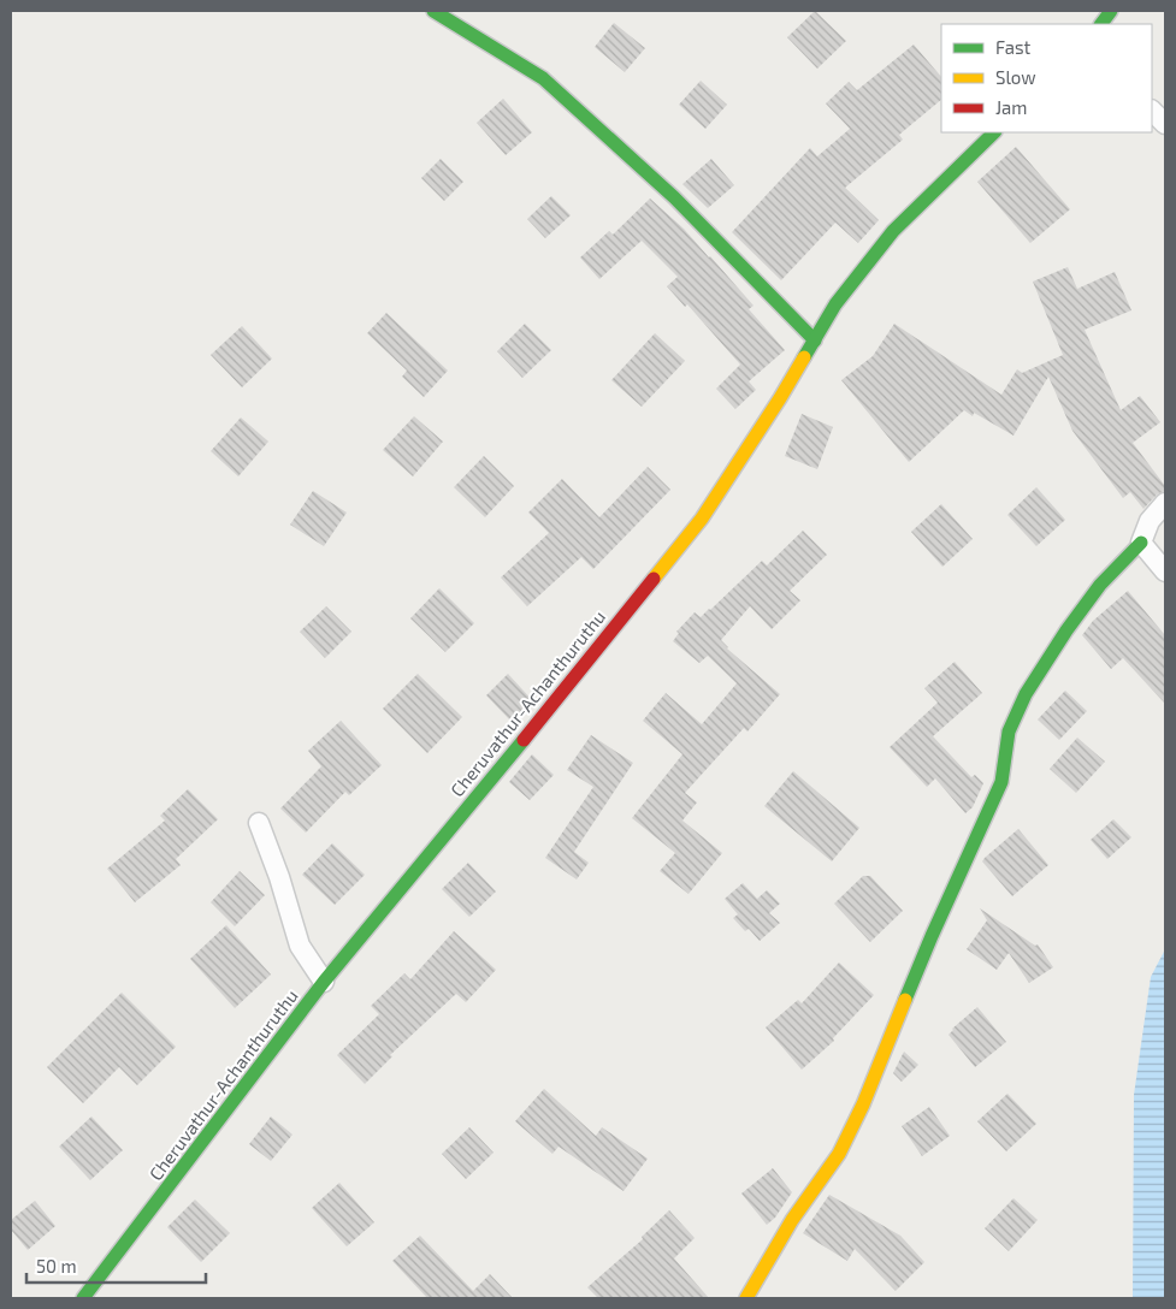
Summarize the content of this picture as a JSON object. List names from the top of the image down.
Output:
{
  "streets": {
    "main road": ["Cheruvathur-Achanthuruthu"]
  },
  "legend": ["Fast", "Slow", "Jam"],
  "scale_bar": "50 m"
}
